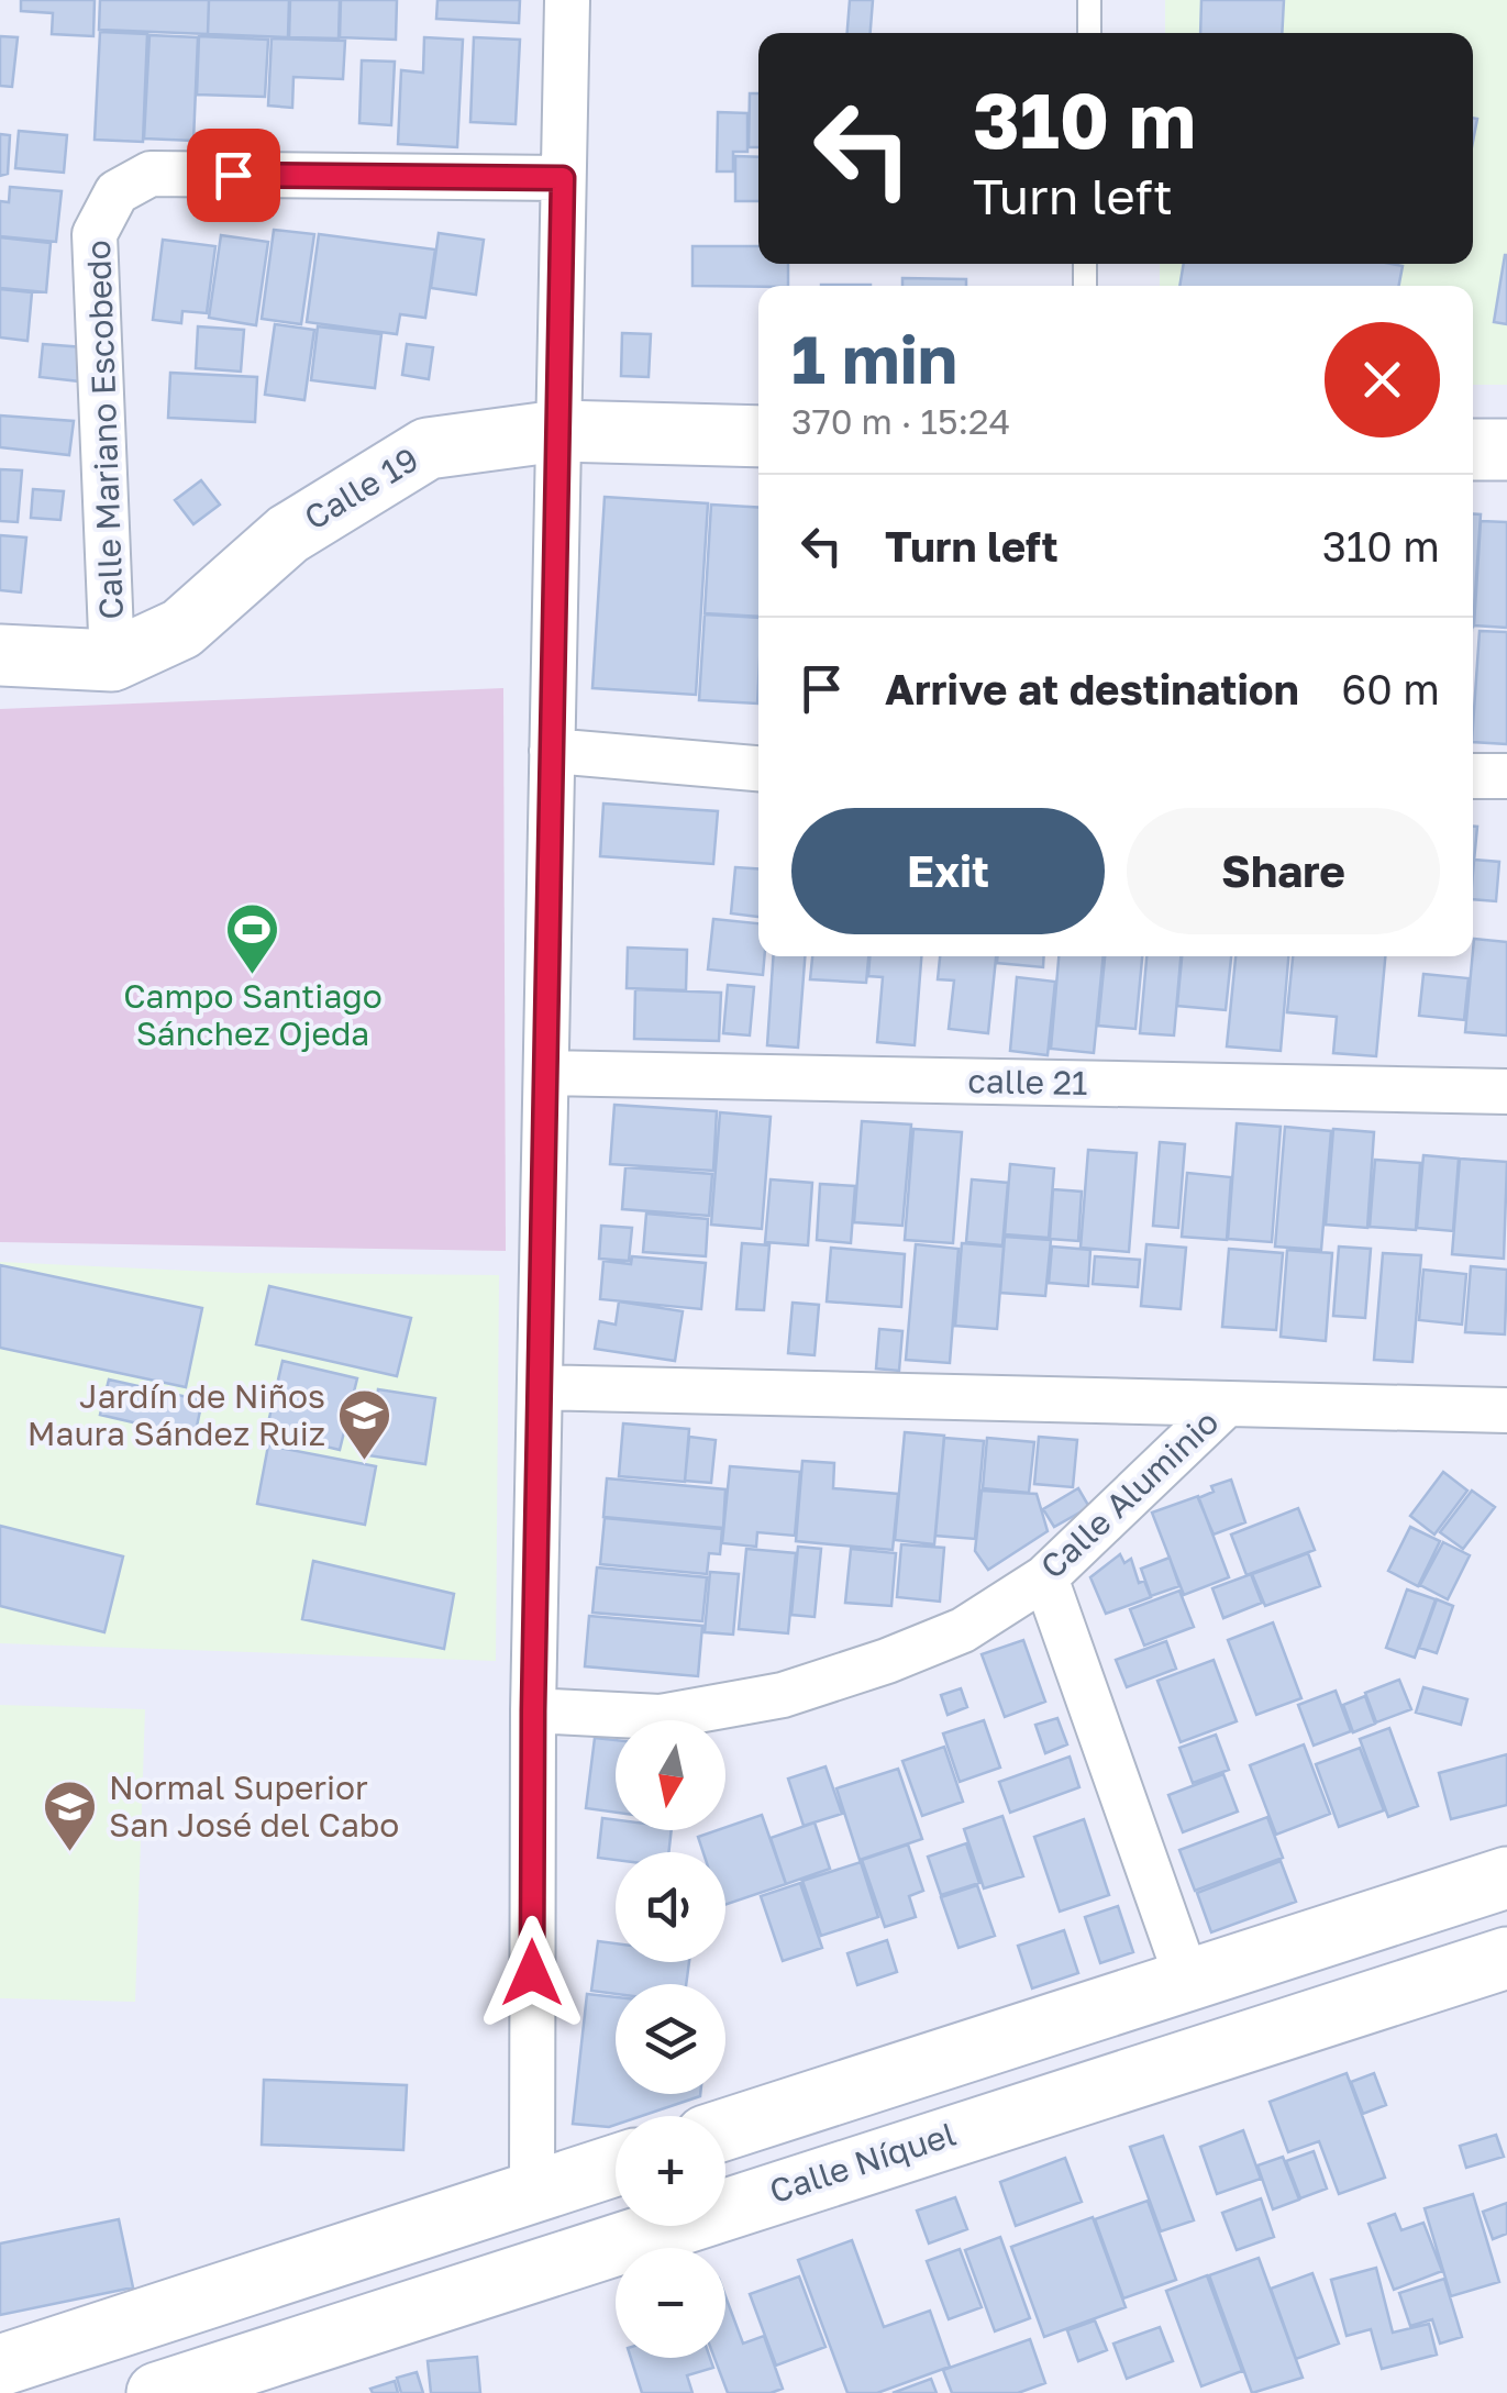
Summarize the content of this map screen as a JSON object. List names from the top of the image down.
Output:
{
  "streets": {
    "street": [
      "Calle Mariano Escobedo",
      "Calle 19",
      "calle 21",
      "Calle Aluminio",
      "Calle Níquel"
    ]
  },
  "crossings": [
    ["Calle Mariano Escobedo", "Calle 19"]
  ],
  "places": {
    "sports": ["Campo Santiago Sánchez Ojeda"],
    "school or university": ["Jardín de Niños Maura Sández Ruiz", "Normal Superior San José del Cabo"]
  },
  "north": "bottom",
  "page": {
    "turn": ["310 m", "Turn left"],
    "heading": ["1 min", "370 m · 15:24"],
    "list": [
      {
        "name": "Turn left",
        "value": "310 m"
      },
      {
        "name": "Arrive at destination",
        "value": "60 m"
      }
    ],
    "buttons": ["Exit", "Share"],
    "map_buttons": ["+", "−"]
  }
}
